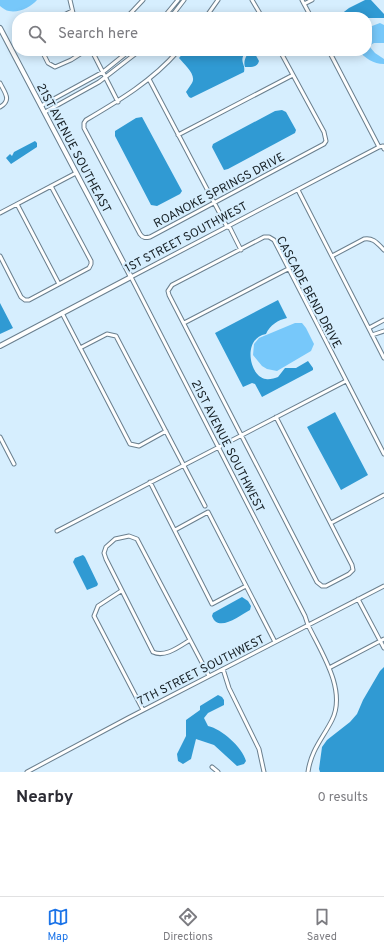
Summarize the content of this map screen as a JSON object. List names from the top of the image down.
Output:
{
  "streets": {
    "street": [
      "21ST AVENUE SOUTHEAST",
      "ROANOKE SPRINGS DRIVE",
      "1ST STREET SOUTHWEST",
      "CASCADE BEND DRIVE",
      "21ST AVENUE SOUTHWEST",
      "7TH STREET SOUTHWEST"
    ]
  },
  "crossings": [
    ["21ST AVENUE SOUTHEAST", "1ST STREET SOUTHWEST"],
    ["21ST AVENUE SOUTHEAST", "21ST AVENUE SOUTHWEST"],
    ["1ST STREET SOUTHWEST", "21ST AVENUE SOUTHWEST"],
    ["21ST AVENUE SOUTHWEST", "7TH STREET SOUTHWEST"]
  ],
  "page": {
    "search": "Search here",
    "heading": ["Nearby", "0 results"],
    "nav": ["Map", "Directions", "Saved"]
  }
}
